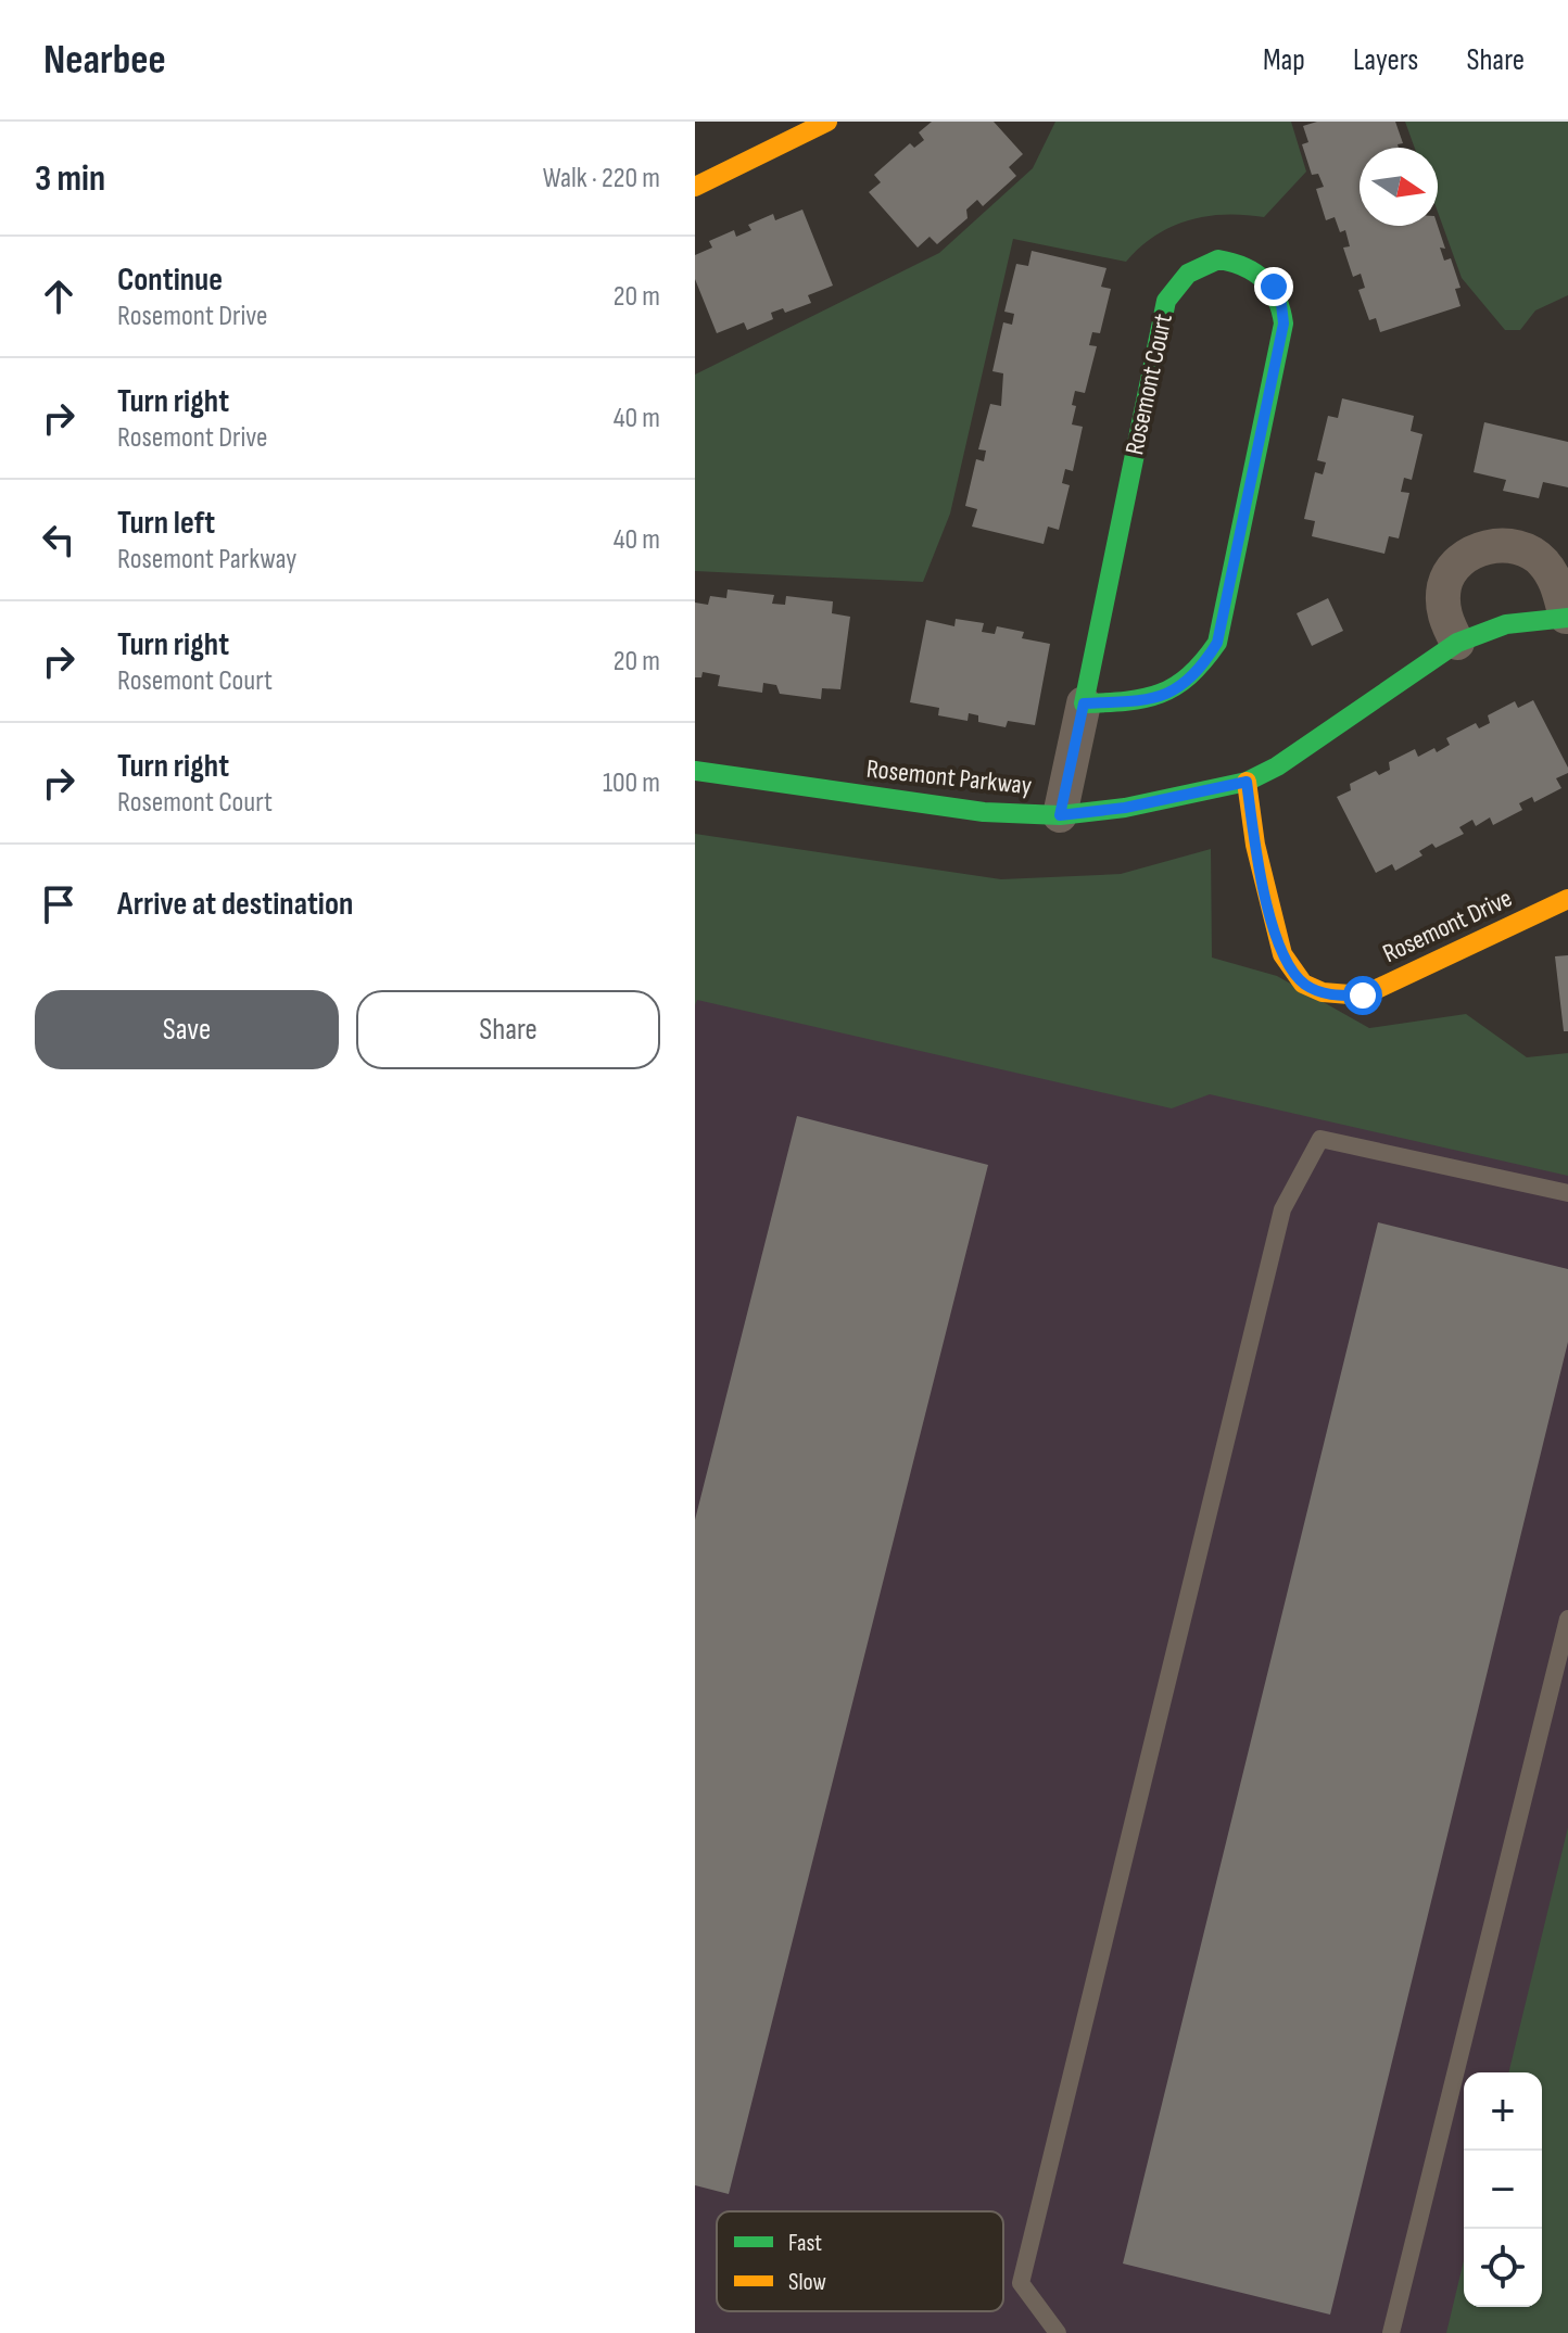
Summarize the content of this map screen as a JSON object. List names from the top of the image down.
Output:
{
  "streets": {
    "street": ["Rosemont Court", "Rosemont Parkway", "Rosemont Drive"]
  },
  "crossings": [
    ["Rosemont Court", "Rosemont Parkway"],
    ["Rosemont Parkway", "Rosemont Drive"]
  ],
  "legend": ["Fast", "Slow"],
  "north": "right",
  "page": {
    "header": "Nearbee",
    "nav": ["Map", "Layers", "Share"],
    "heading": ["3 min", "Walk · 220 m"],
    "list": [
      ["Continue", "Rosemont Drive", "20 m"],
      ["Turn right", "Rosemont Drive", "40 m"],
      ["Turn left", "Rosemont Parkway", "40 m"],
      ["Turn right", "Rosemont Court", "20 m"],
      ["Turn right", "Rosemont Court", "100 m"],
      "Arrive at destination"
    ],
    "buttons": ["Save", "Share"],
    "map_buttons": ["+", "−"]
  }
}
